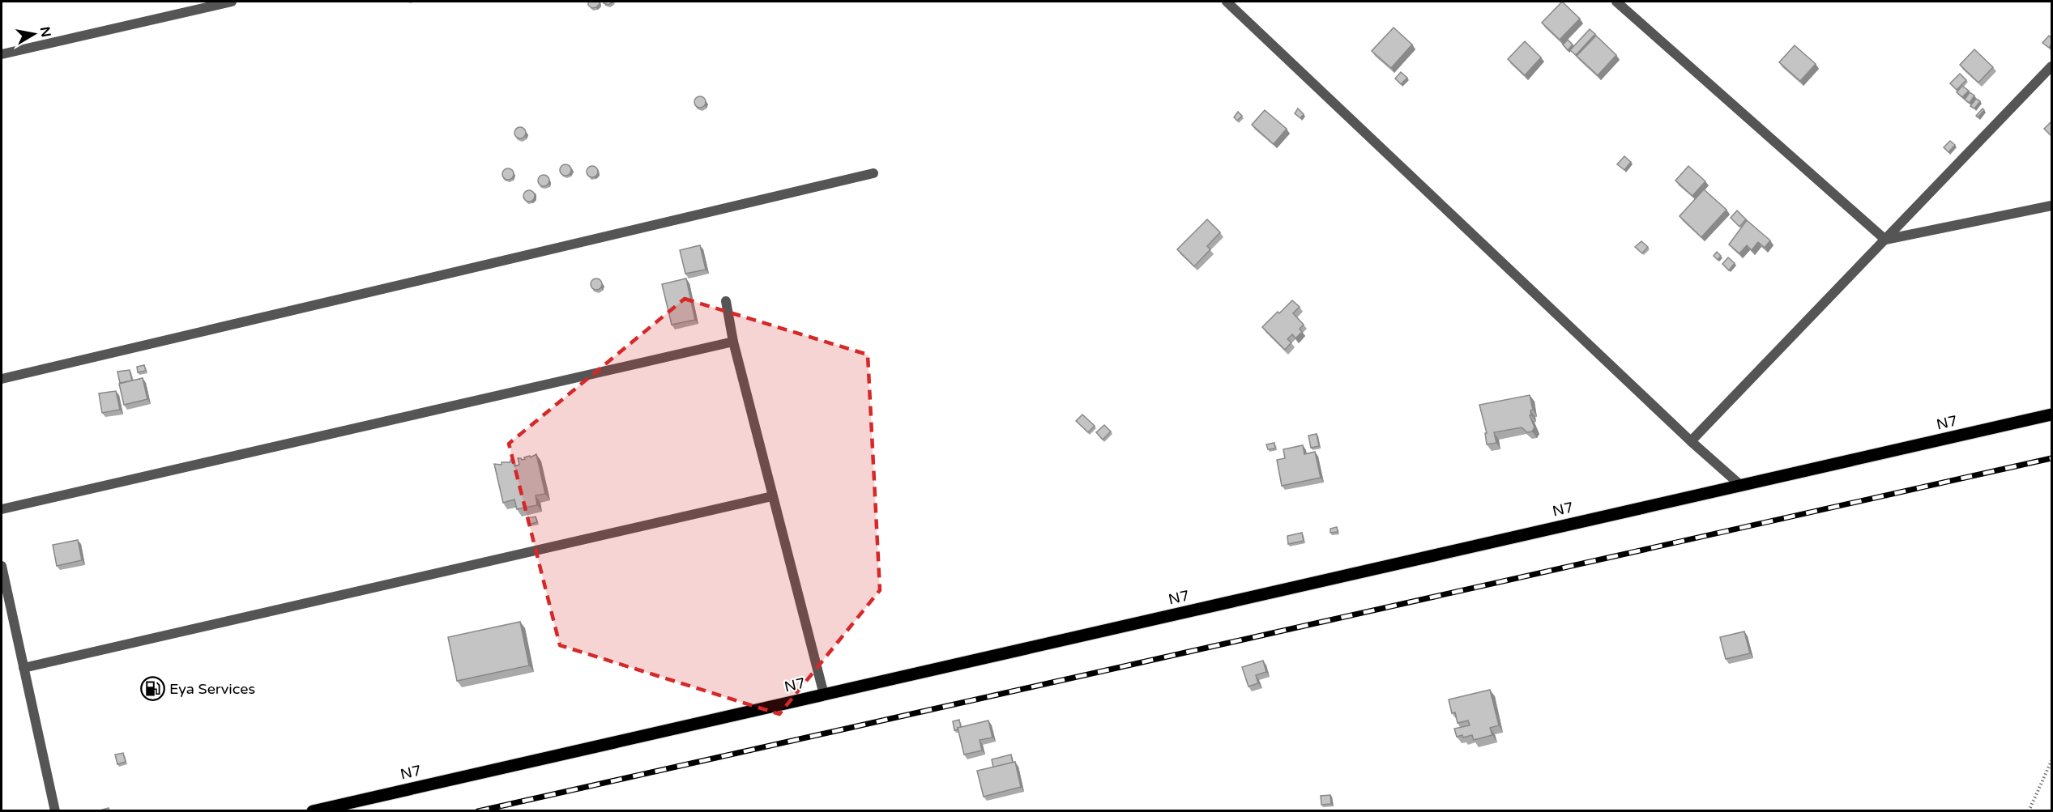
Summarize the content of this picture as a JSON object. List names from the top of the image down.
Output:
{
  "streets": {
    "main road": ["N7"]
  },
  "places": {
    "fuel station": ["Eya Services"]
  },
  "north": "right"
}
